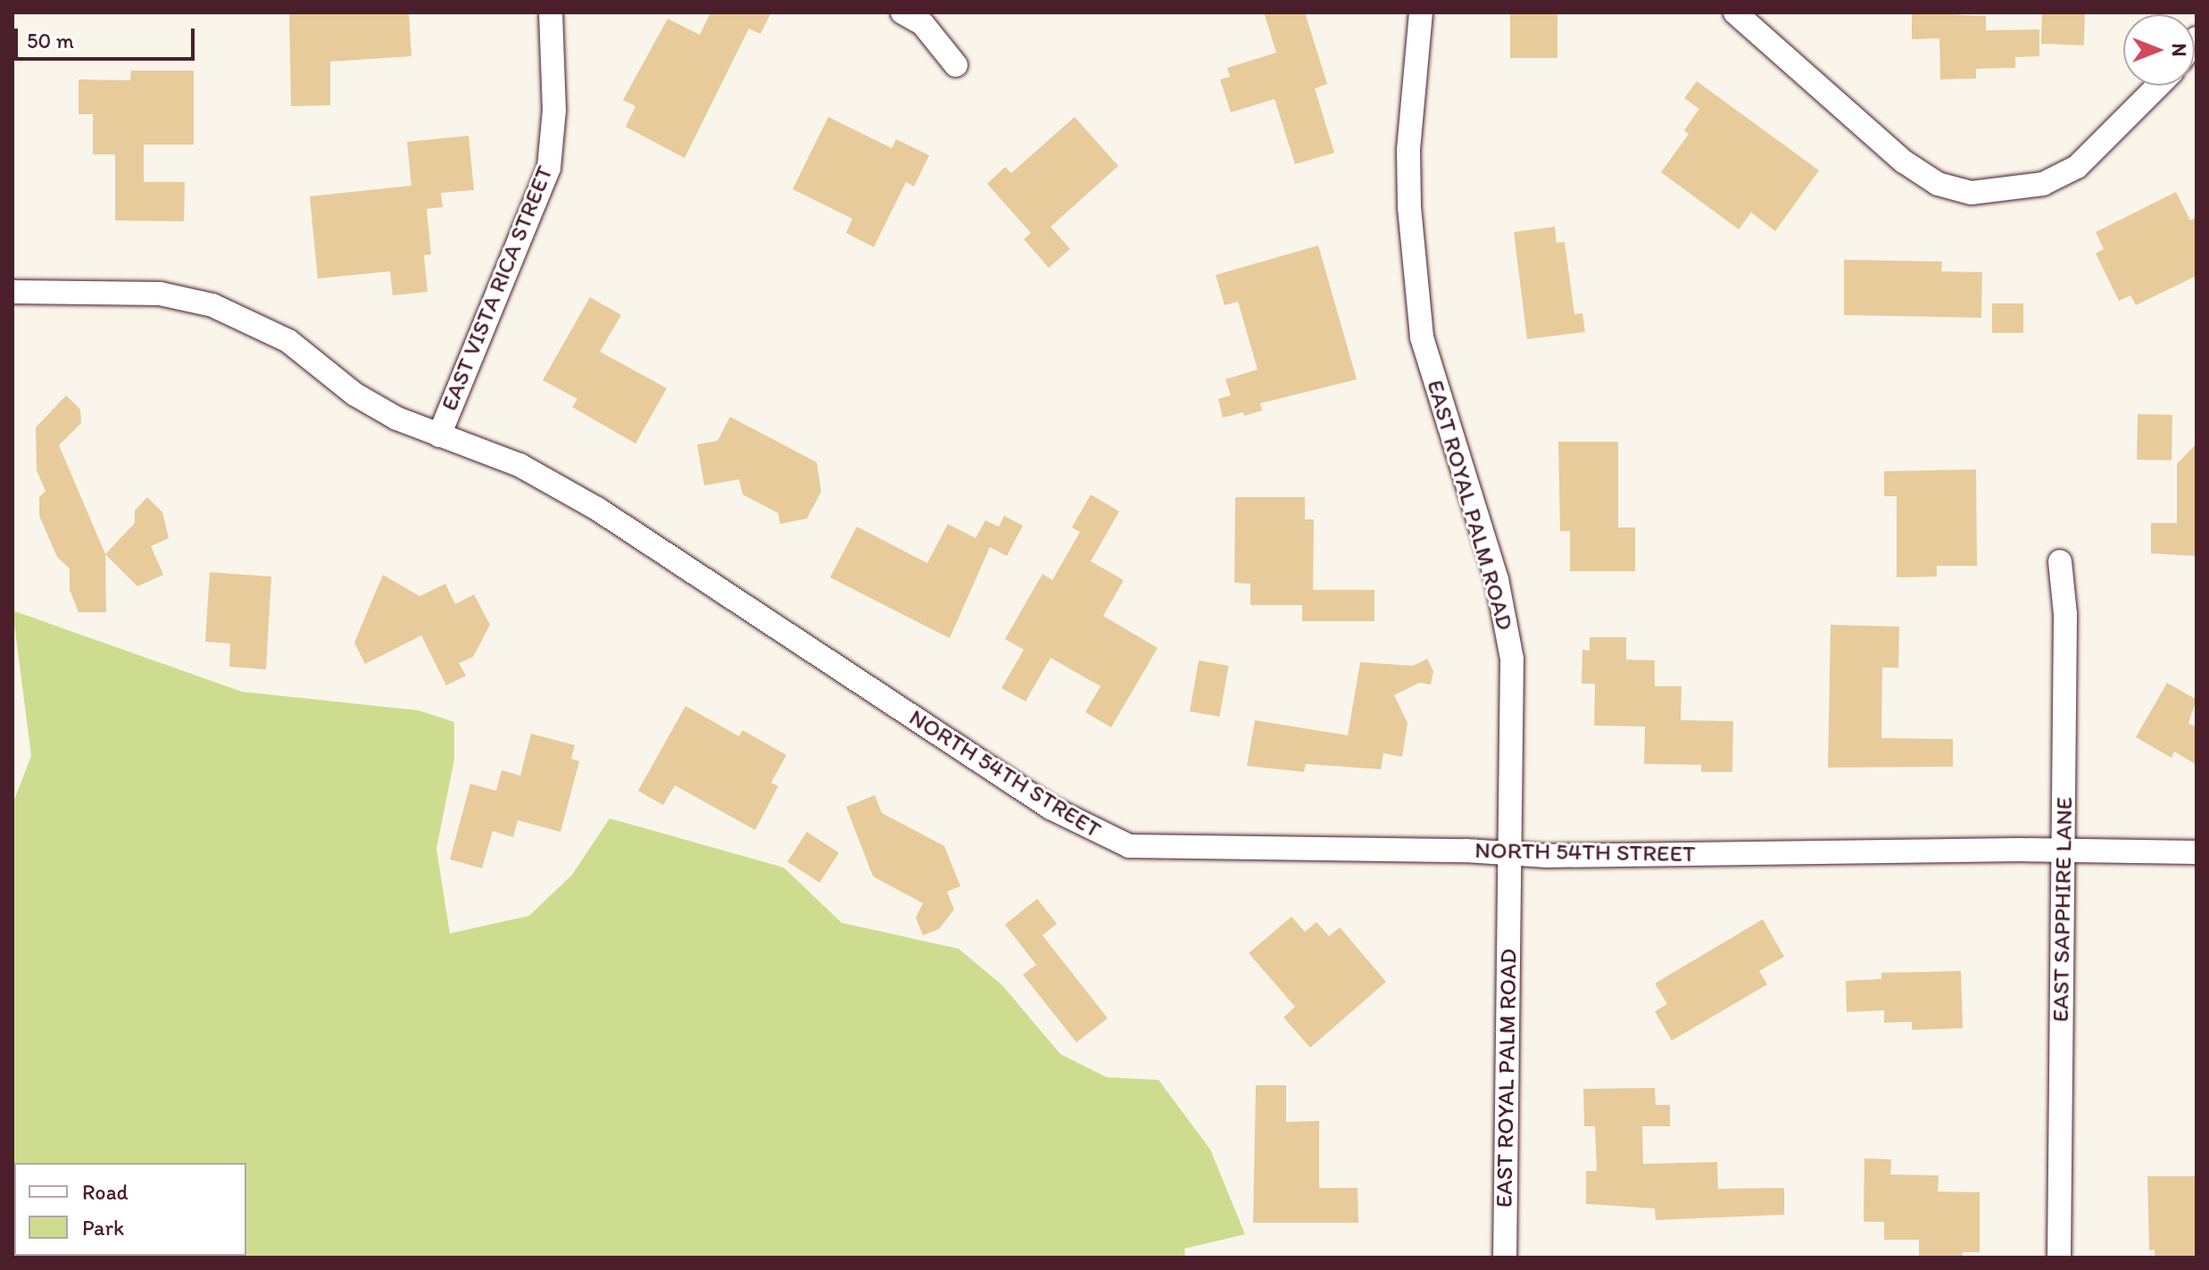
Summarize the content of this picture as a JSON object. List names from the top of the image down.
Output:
{
  "streets": {
    "street": [
      "EAST VISTA RICA STREET",
      "EAST ROYAL PALM ROAD",
      "NORTH 54TH STREET",
      "EAST SAPPHIRE LANE"
    ]
  },
  "crossings": [
    ["EAST VISTA RICA STREET", "NORTH 54TH STREET"],
    ["EAST ROYAL PALM ROAD", "NORTH 54TH STREET"],
    ["NORTH 54TH STREET", "EAST SAPPHIRE LANE"]
  ],
  "legend": ["Road", "Park"],
  "scale_bar": "50 m",
  "north": "right"
}
